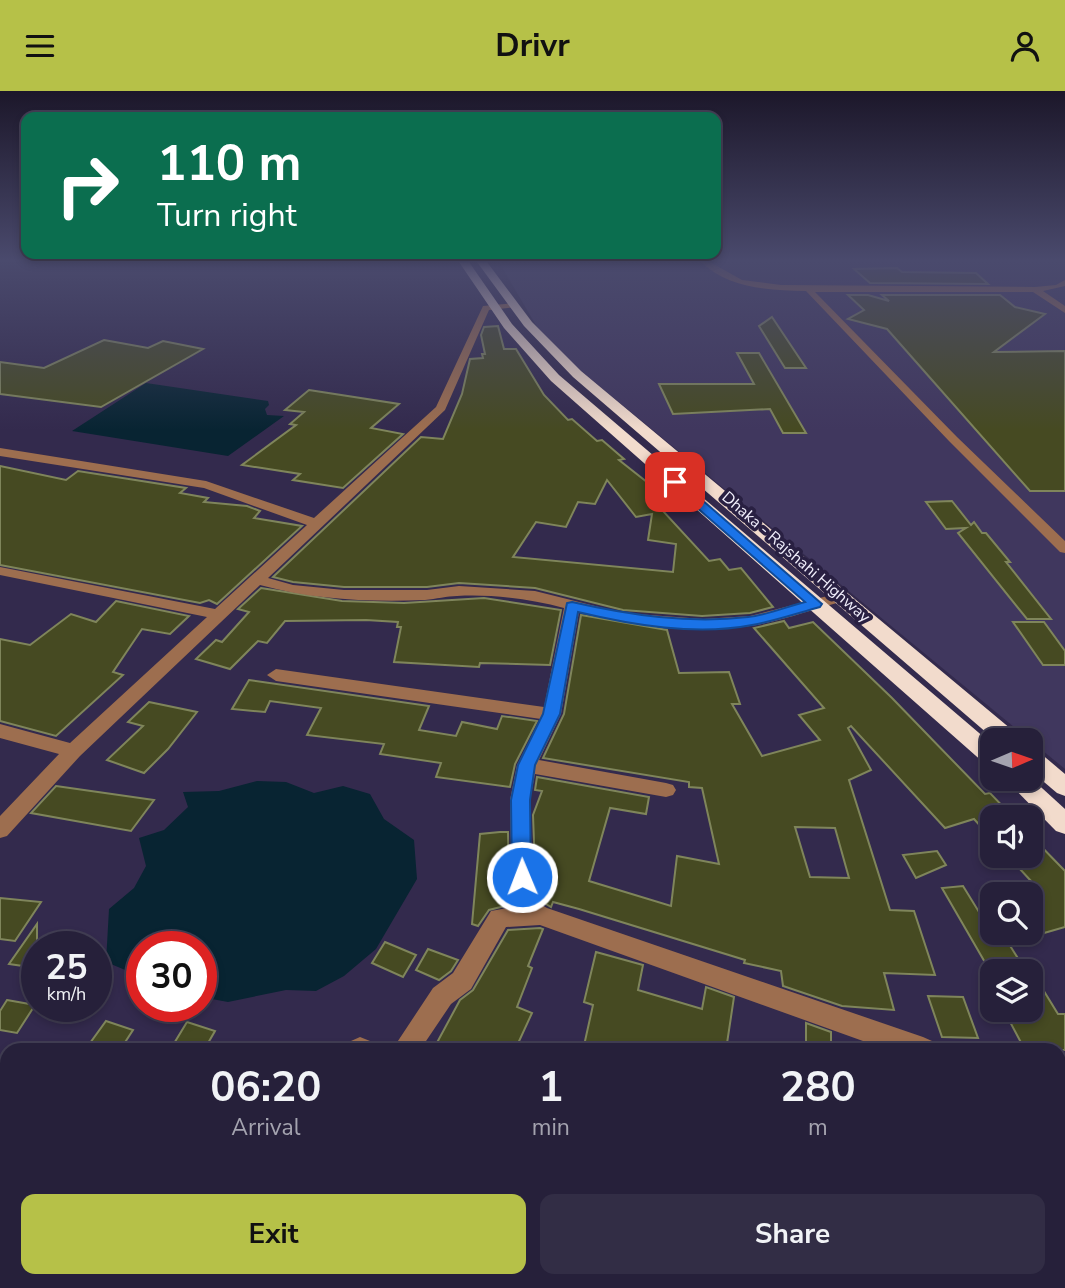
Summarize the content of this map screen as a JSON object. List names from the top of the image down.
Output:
{
  "streets": {
    "highway": ["Dhaka - Rajshahi Highway"]
  },
  "north": "right",
  "page": {
    "header": "Drivr",
    "turn": ["110 m", "Turn right"],
    "speed": "25 km/h",
    "limit": "30",
    "eta": [
      "06:20",
      "Arrival",
      "1",
      "min",
      "280",
      "m"
    ],
    "buttons": ["Exit", "Share"]
  }
}
